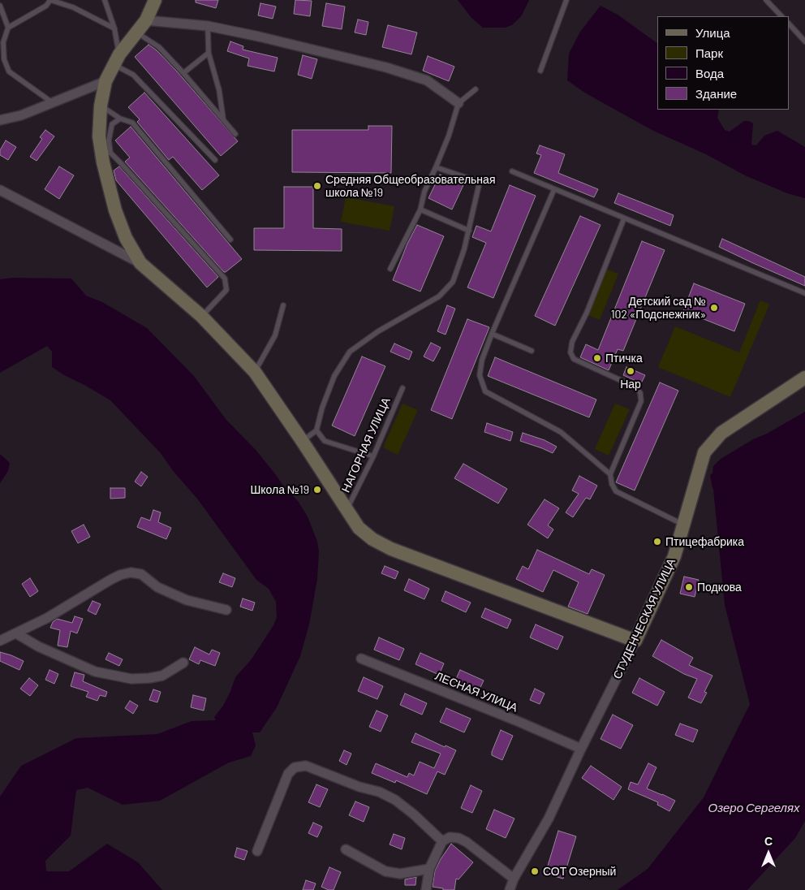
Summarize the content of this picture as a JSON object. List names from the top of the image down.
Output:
{
  "streets": {
    "street": ["СТУДЕНЧЕСКАЯ УЛИЦА", "ЛЕСНАЯ УЛИЦА"],
    "lane": ["НАГОРНАЯ УЛИЦА"]
  },
  "crossings": [
    ["СТУДЕНЧЕСКАЯ УЛИЦА", "ЛЕСНАЯ УЛИЦА"]
  ],
  "water": ["Озеро Сергелях"],
  "places": [
    "Средняя Общеобразовательная школа №19",
    "Детский сад № 102 «Подснежник»",
    "Птичка",
    "Нар",
    "Школа №19",
    "Птицефабрика",
    "Подкова",
    "СОТ Озерный"
  ],
  "legend": [
    "Улица",
    "Парк",
    "Вода",
    "Здание"
  ],
  "north": "top"
}
